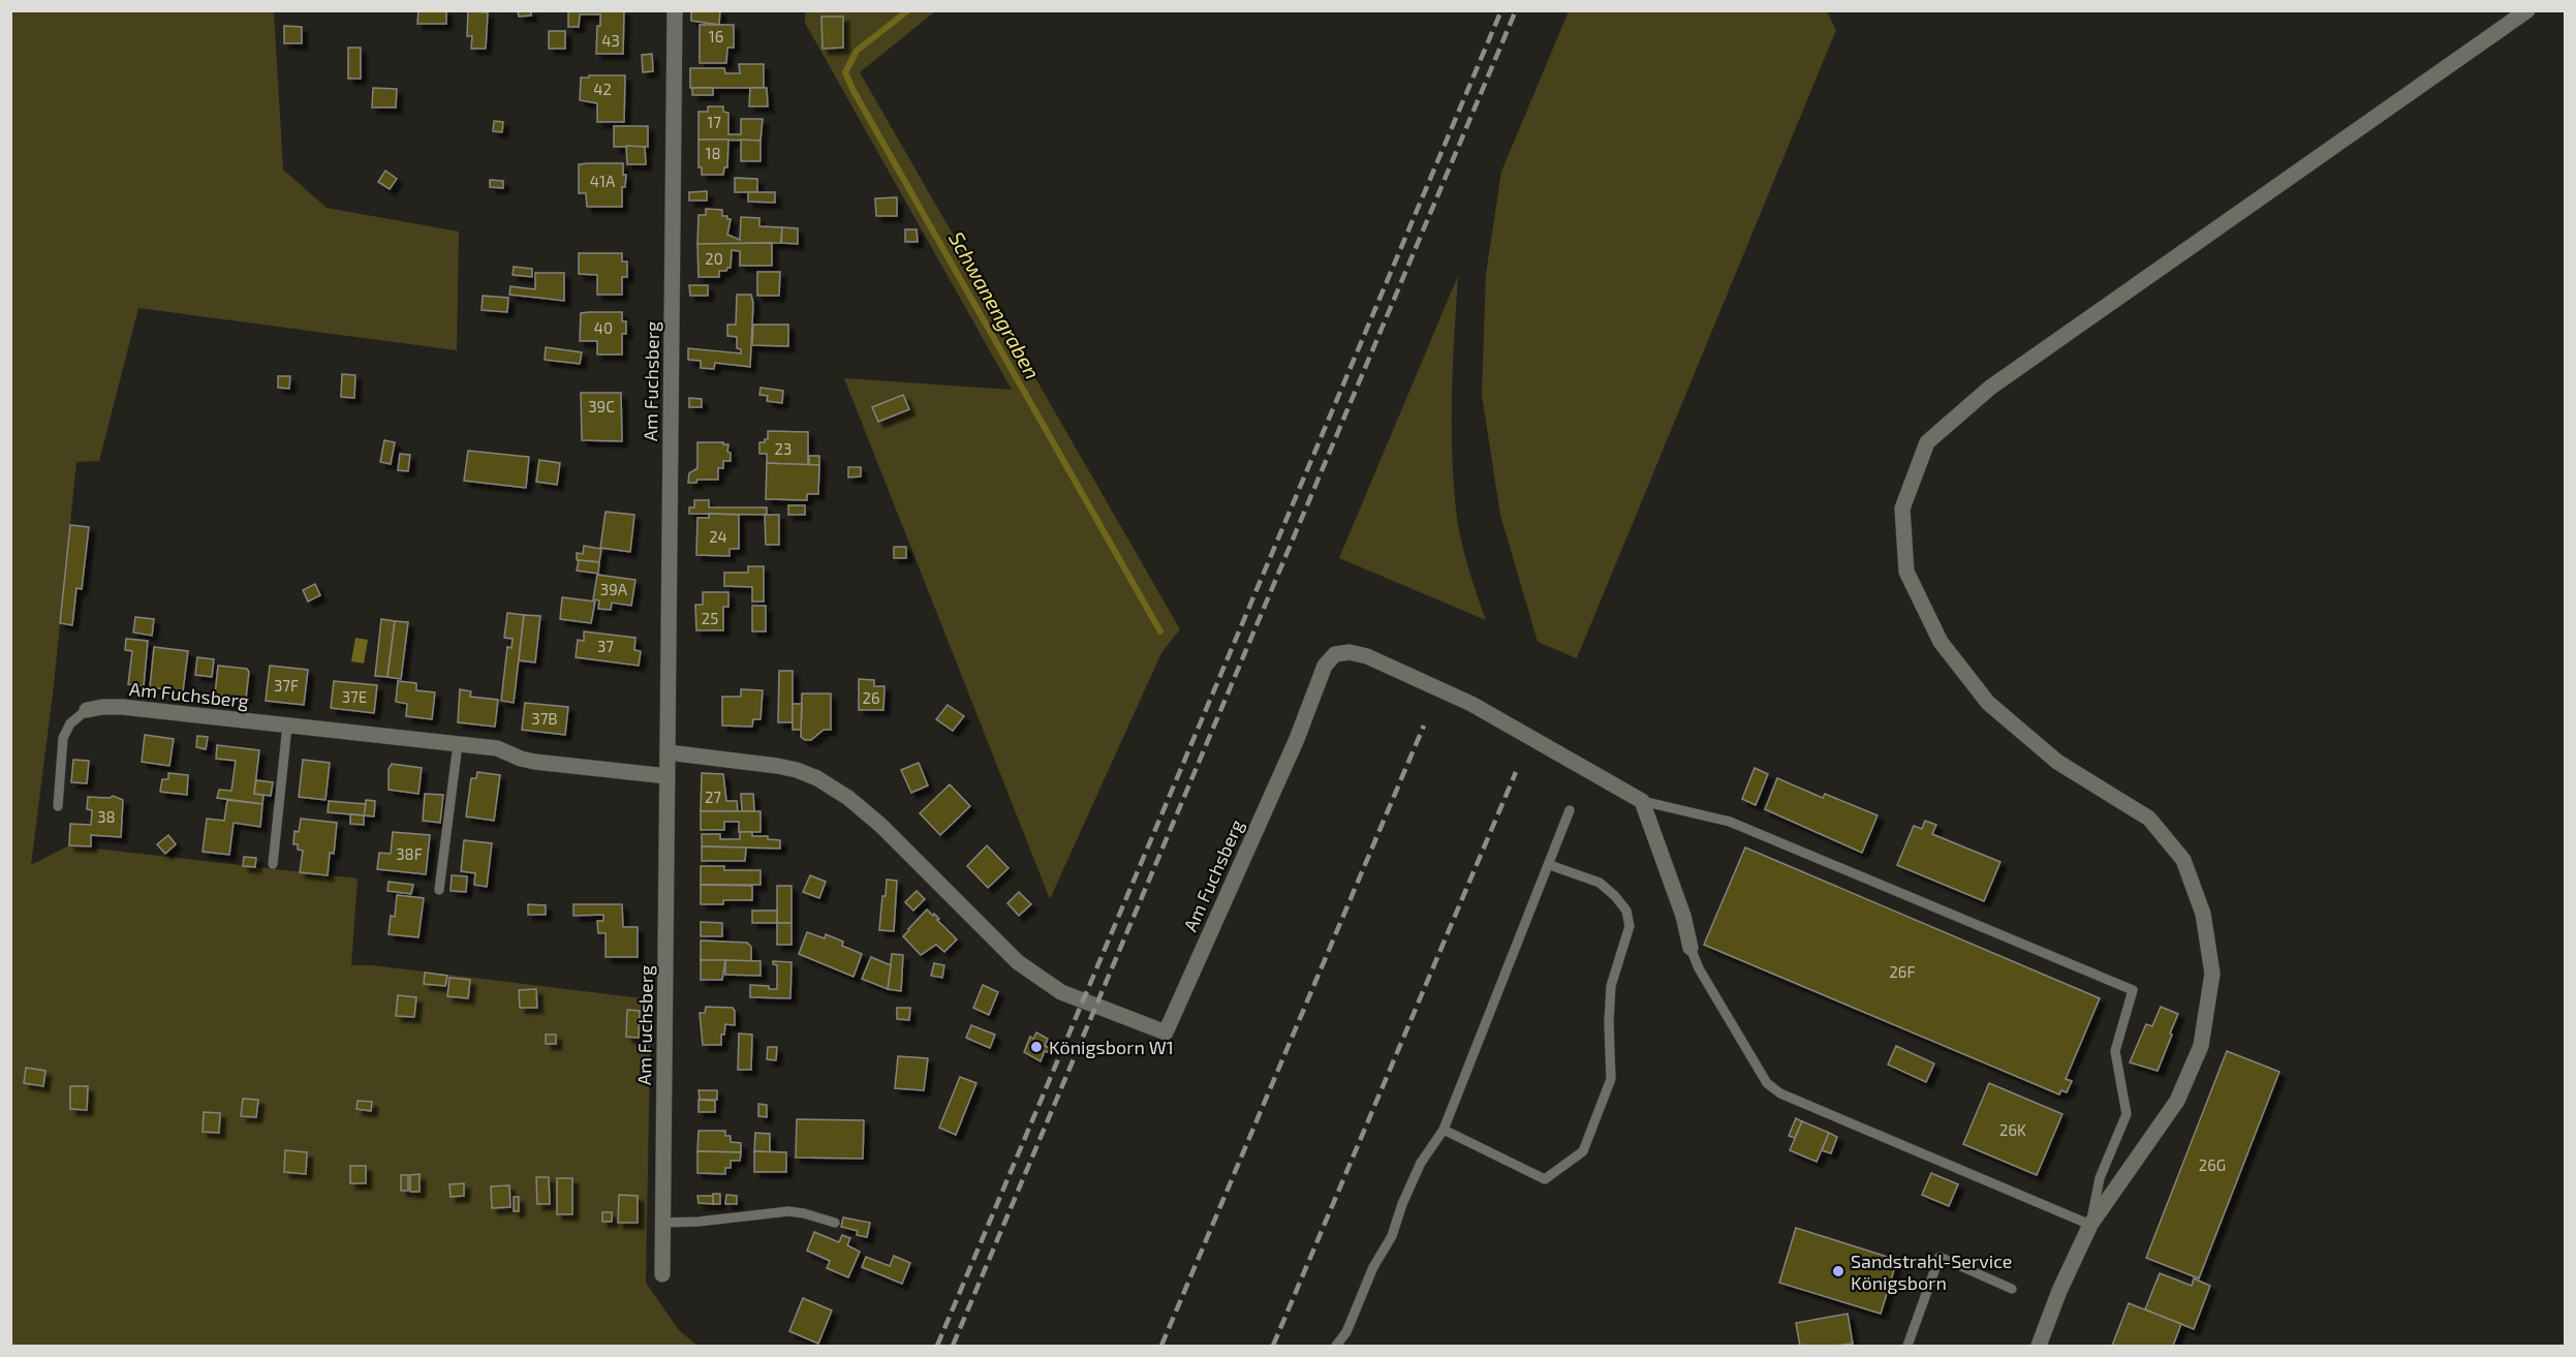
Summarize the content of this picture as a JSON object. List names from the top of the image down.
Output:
{
  "streets": {
    "street": ["Am Fuchsberg"]
  },
  "water": ["Schwanengraben"],
  "places": ["Königsborn W1", "Sandstrahl-Service Königsborn"],
  "house_numbers": [
    "16",
    "43",
    "42",
    "17",
    "18",
    "41A",
    "20",
    "40",
    "39C",
    "23",
    "24",
    "39A",
    "25",
    "37",
    "37F",
    "37E",
    "26",
    "37B",
    "27",
    "38",
    "38F",
    "26F",
    "26K",
    "26G"
  ]
}
